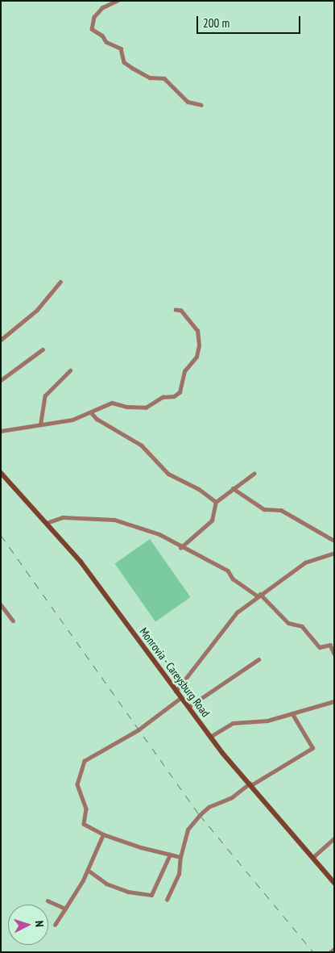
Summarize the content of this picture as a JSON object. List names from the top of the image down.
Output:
{
  "streets": {
    "main road": ["Monrovia - Careysburg Road"]
  },
  "scale_bar": "200 m",
  "north": "right"
}
